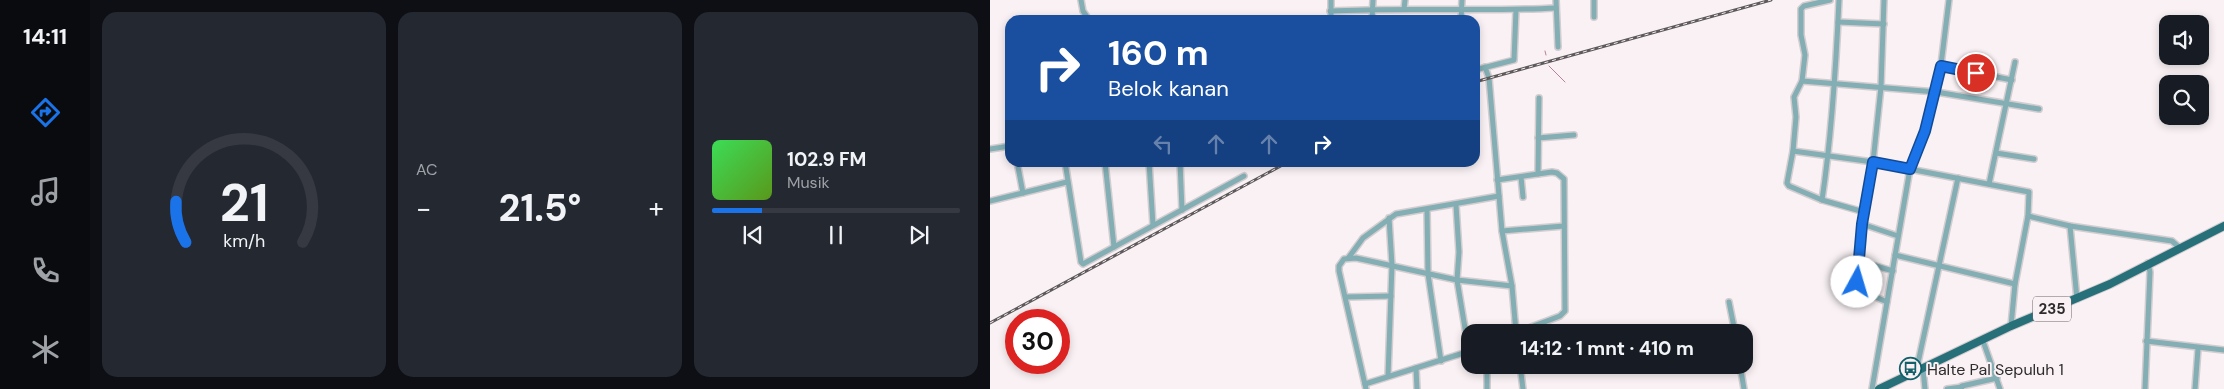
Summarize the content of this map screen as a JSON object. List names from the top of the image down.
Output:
{
  "streets": {
    "main road": ["235"]
  },
  "places": {
    "bus stop": ["Halte Pal Sepuluh 1"]
  },
  "page": {
    "tabs": "14:11",
    "tile": "AC",
    "turn": ["160 m", "Belok kanan"],
    "song": ["102.9 FM", "Musik"],
    "heat": ["−", "21.5°", "+"],
    "limit": "30",
    "trip": "14:12 · 1 mnt · 410 m",
    "gauge": ["21", "km/h"]
  }
}
